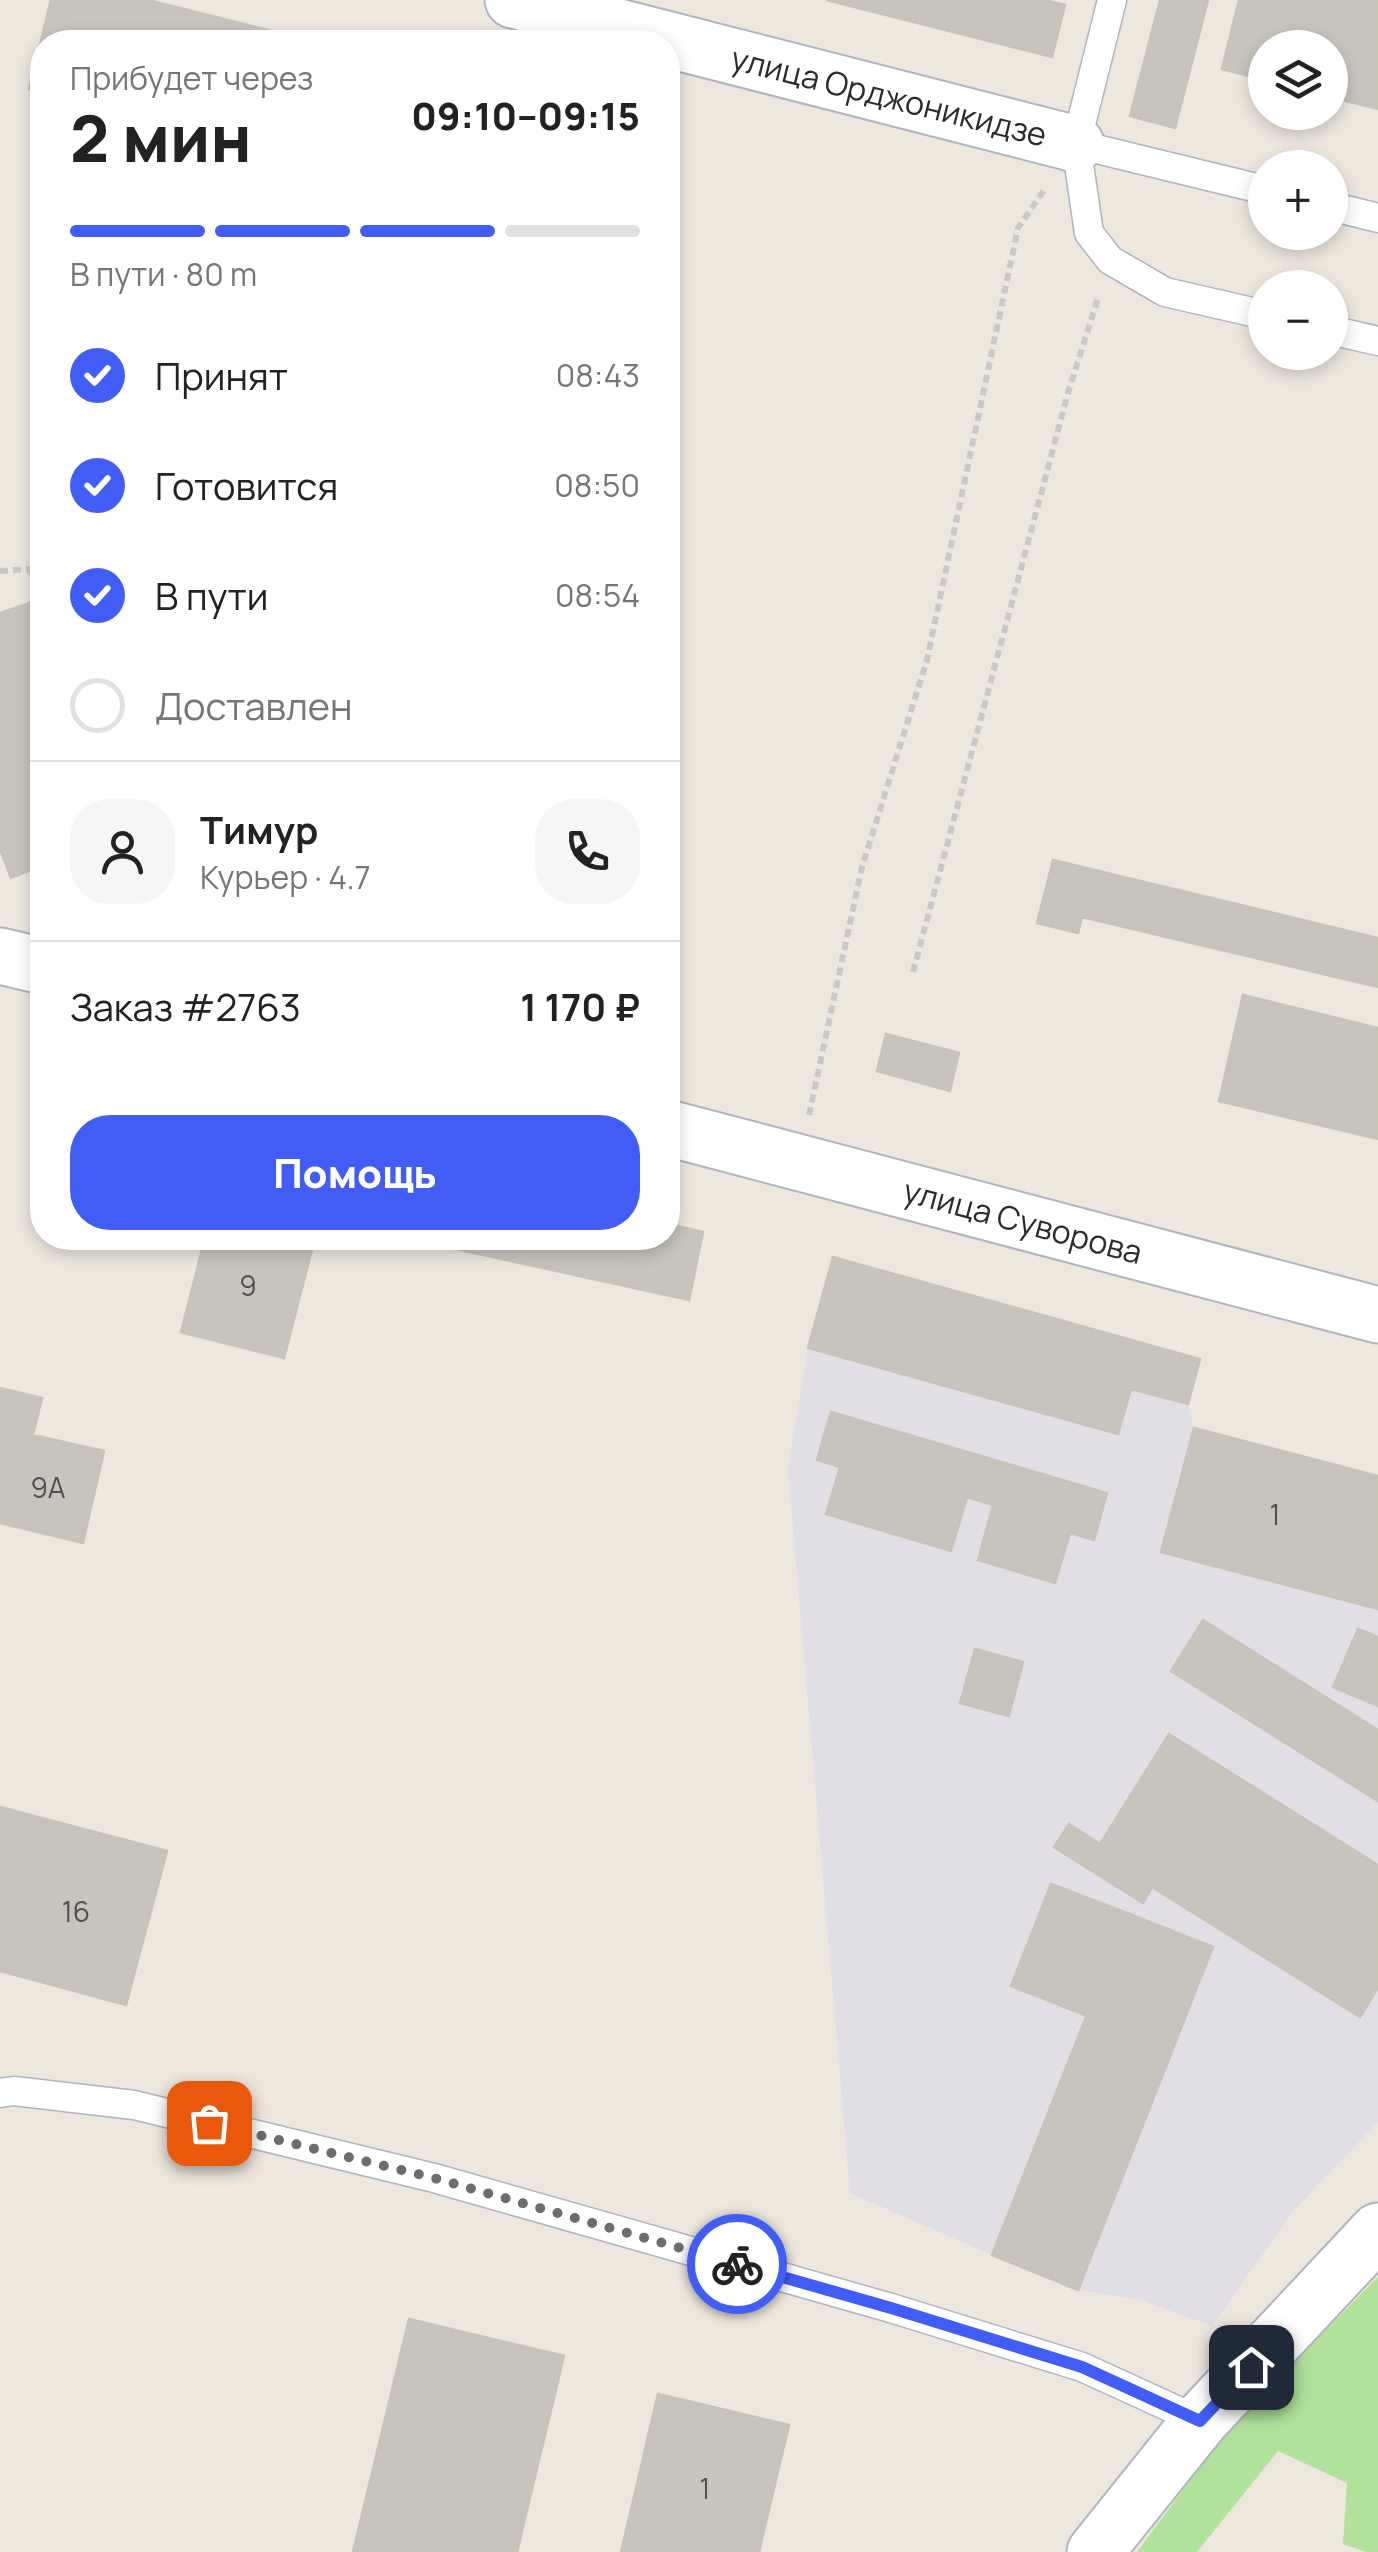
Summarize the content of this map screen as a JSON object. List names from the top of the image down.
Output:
{
  "streets": {
    "street": ["улица Орджоникидзе", "улица Суворова"]
  },
  "house_numbers": [
    "9",
    "9А",
    "1",
    "16",
    "1"
  ],
  "page": {
    "map_buttons": ["+", "−"],
    "heading": ["2 мин", "Прибудет через", "09:10–09:15"],
    "panel": [
      "Тимур",
      "Курьер · 4.7",
      "Заказ #2763",
      "1 170 ₽"
    ],
    "bar": "В пути · 80 m",
    "list": [
      ["Принят", "08:43"],
      ["Готовится", "08:50"],
      ["В пути", "08:54"],
      "Доставлен"
    ],
    "buttons": "Помощь"
  }
}
